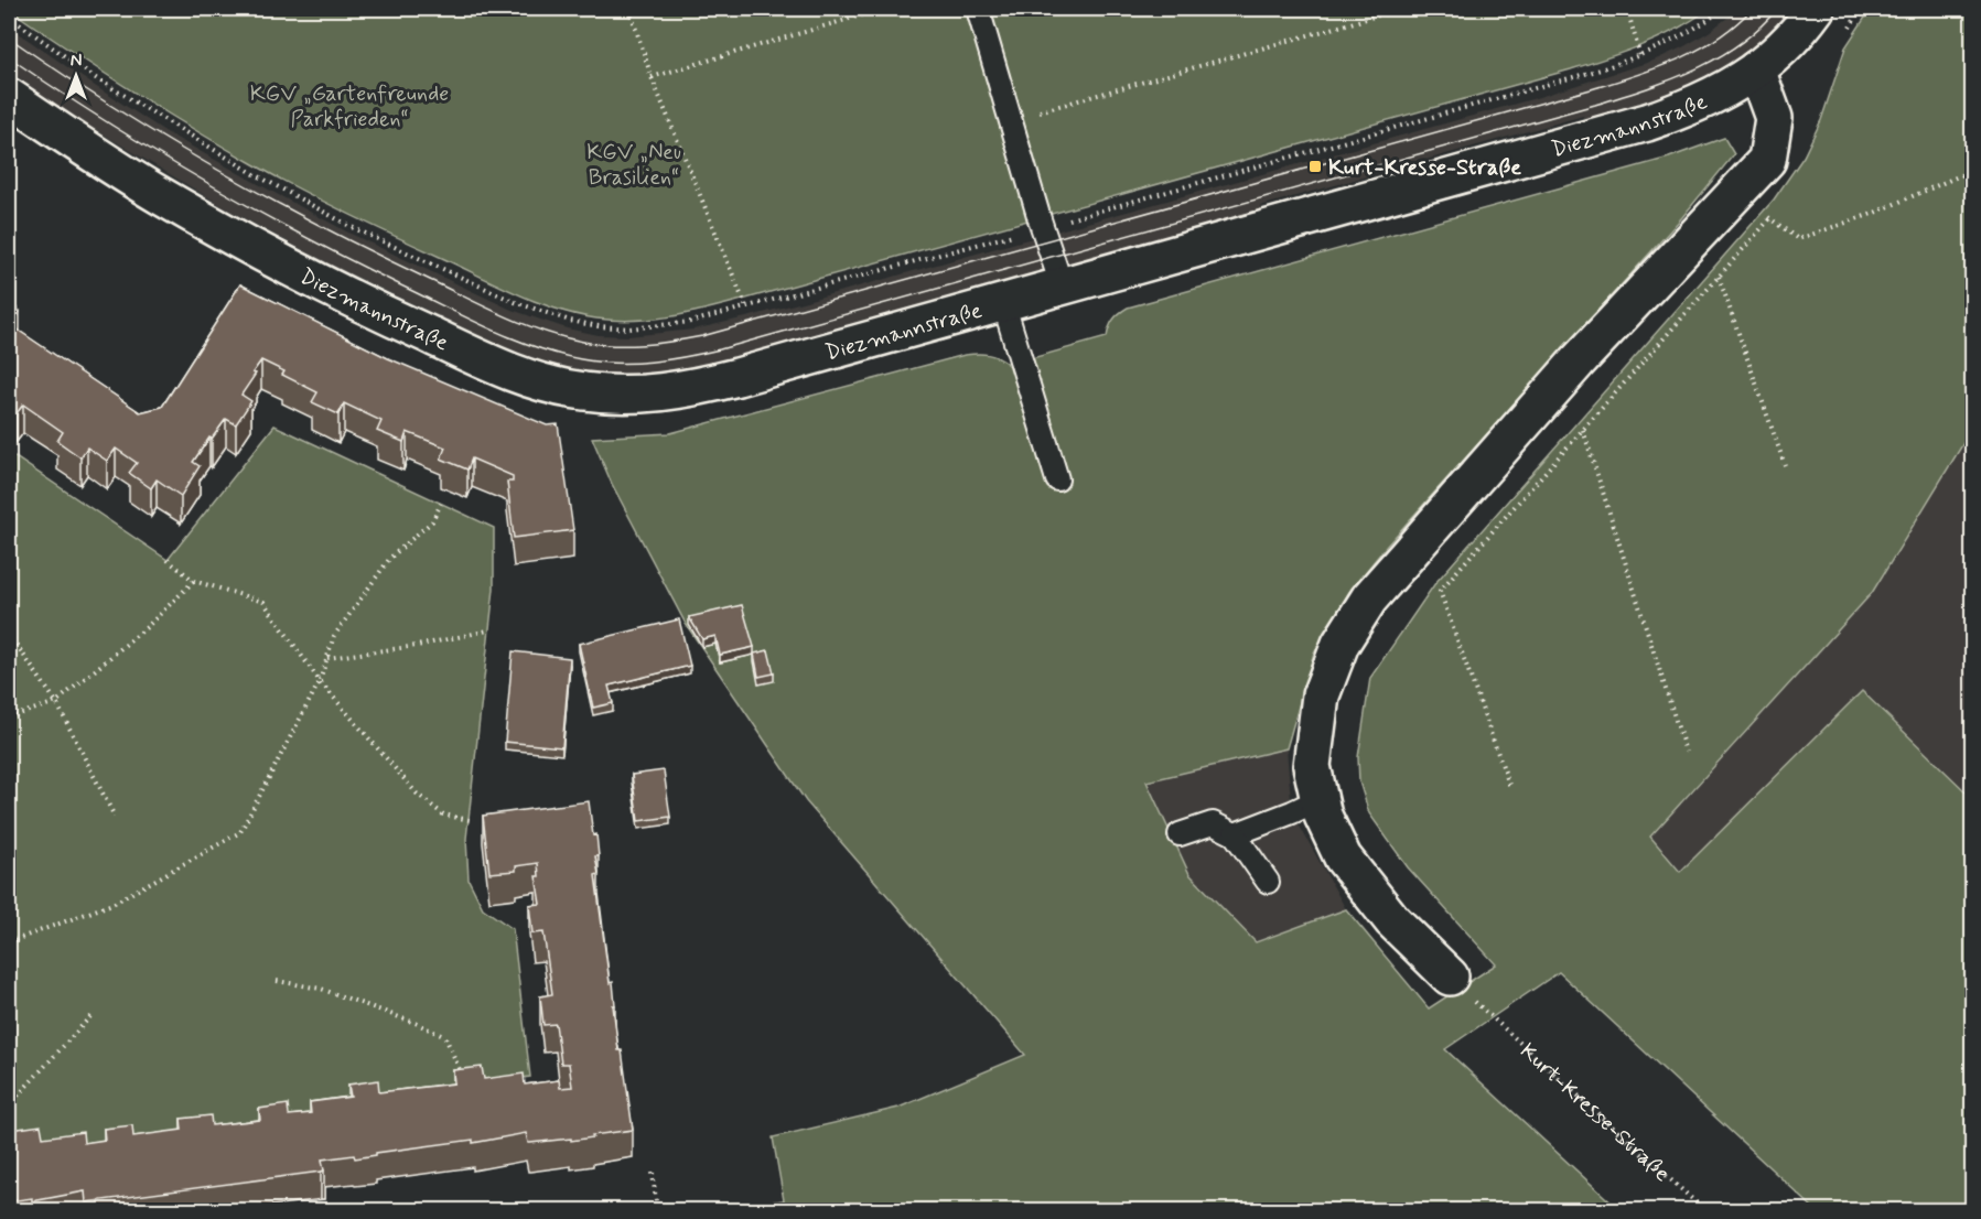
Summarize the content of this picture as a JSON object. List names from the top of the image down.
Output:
{
  "streets": {
    "street": ["Diezmannstraße"],
    "path": ["Kurt-Kresse-Straße"]
  },
  "parks": ["KGV „Gartenfreunde Parkfrieden“", "KGV „Neu Brasilien“"],
  "places": {
    "transit": ["Kurt-Kresse-Straße"]
  },
  "north": "top"
}
